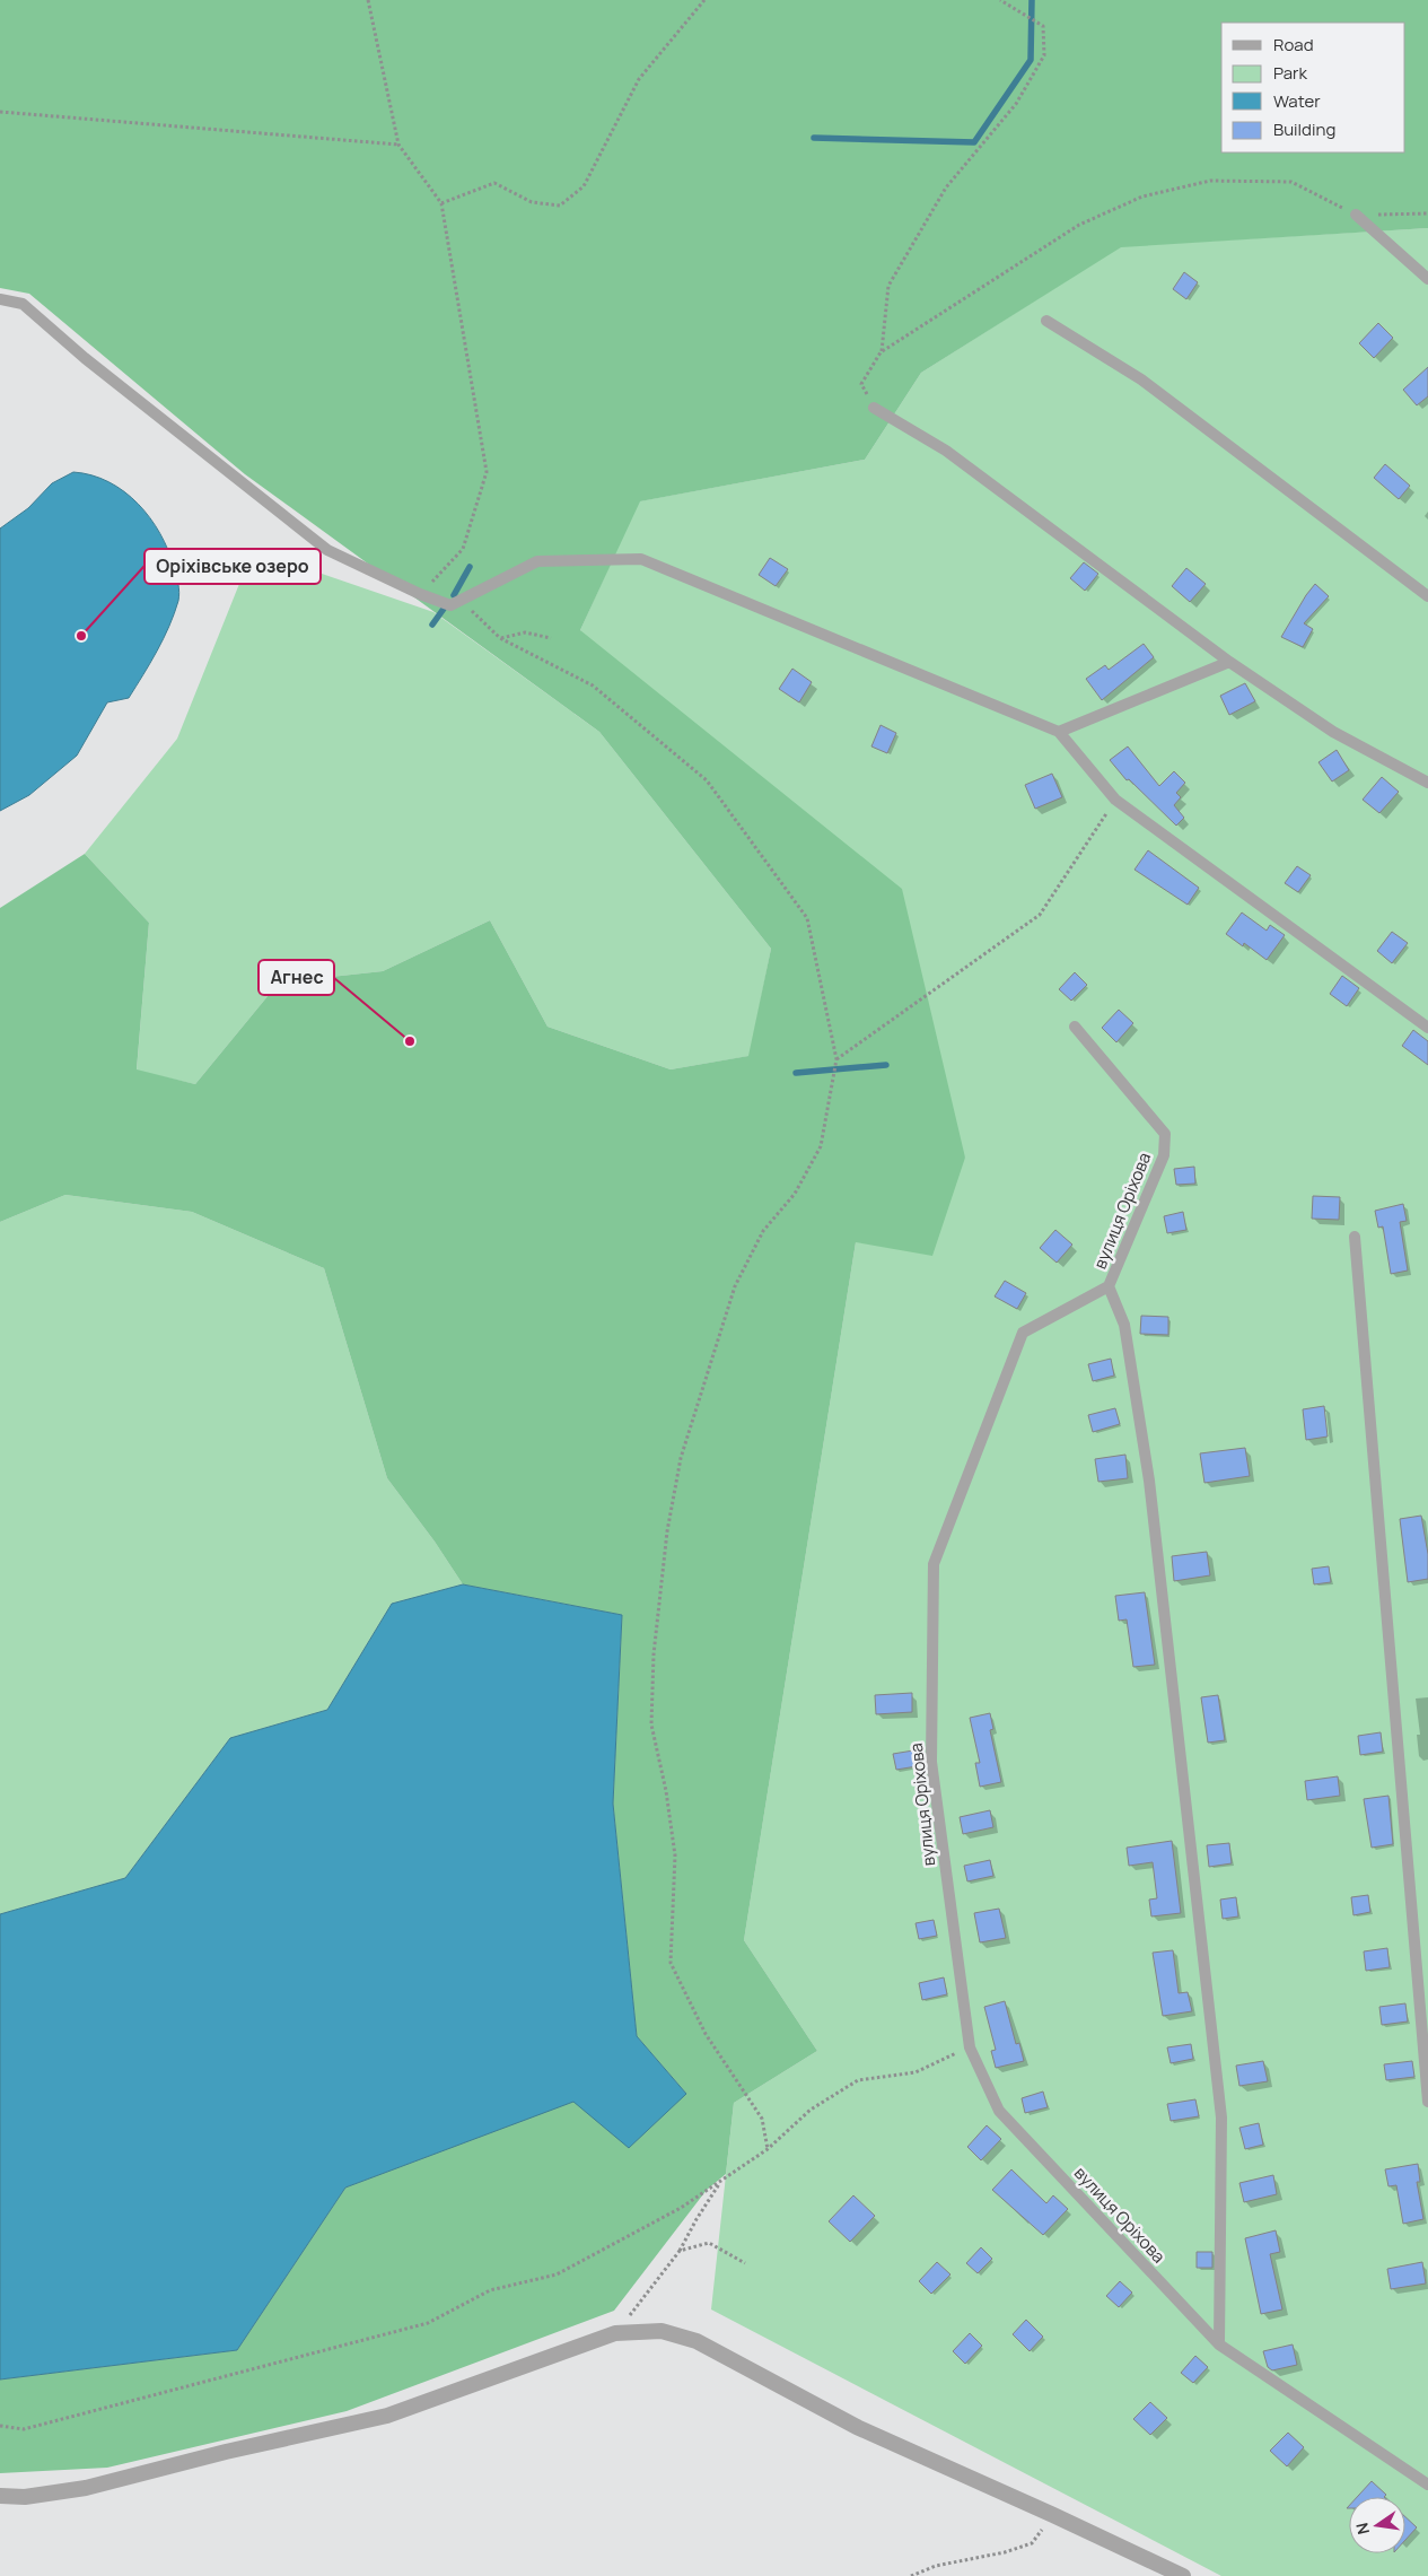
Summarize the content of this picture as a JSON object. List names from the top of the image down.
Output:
{
  "streets": {
    "lane": ["вулиця Оріхова"]
  },
  "places": ["Оріхівське озеро", "Агнес"],
  "legend": [
    "Road",
    "Park",
    "Water",
    "Building"
  ],
  "north": "left"
}
